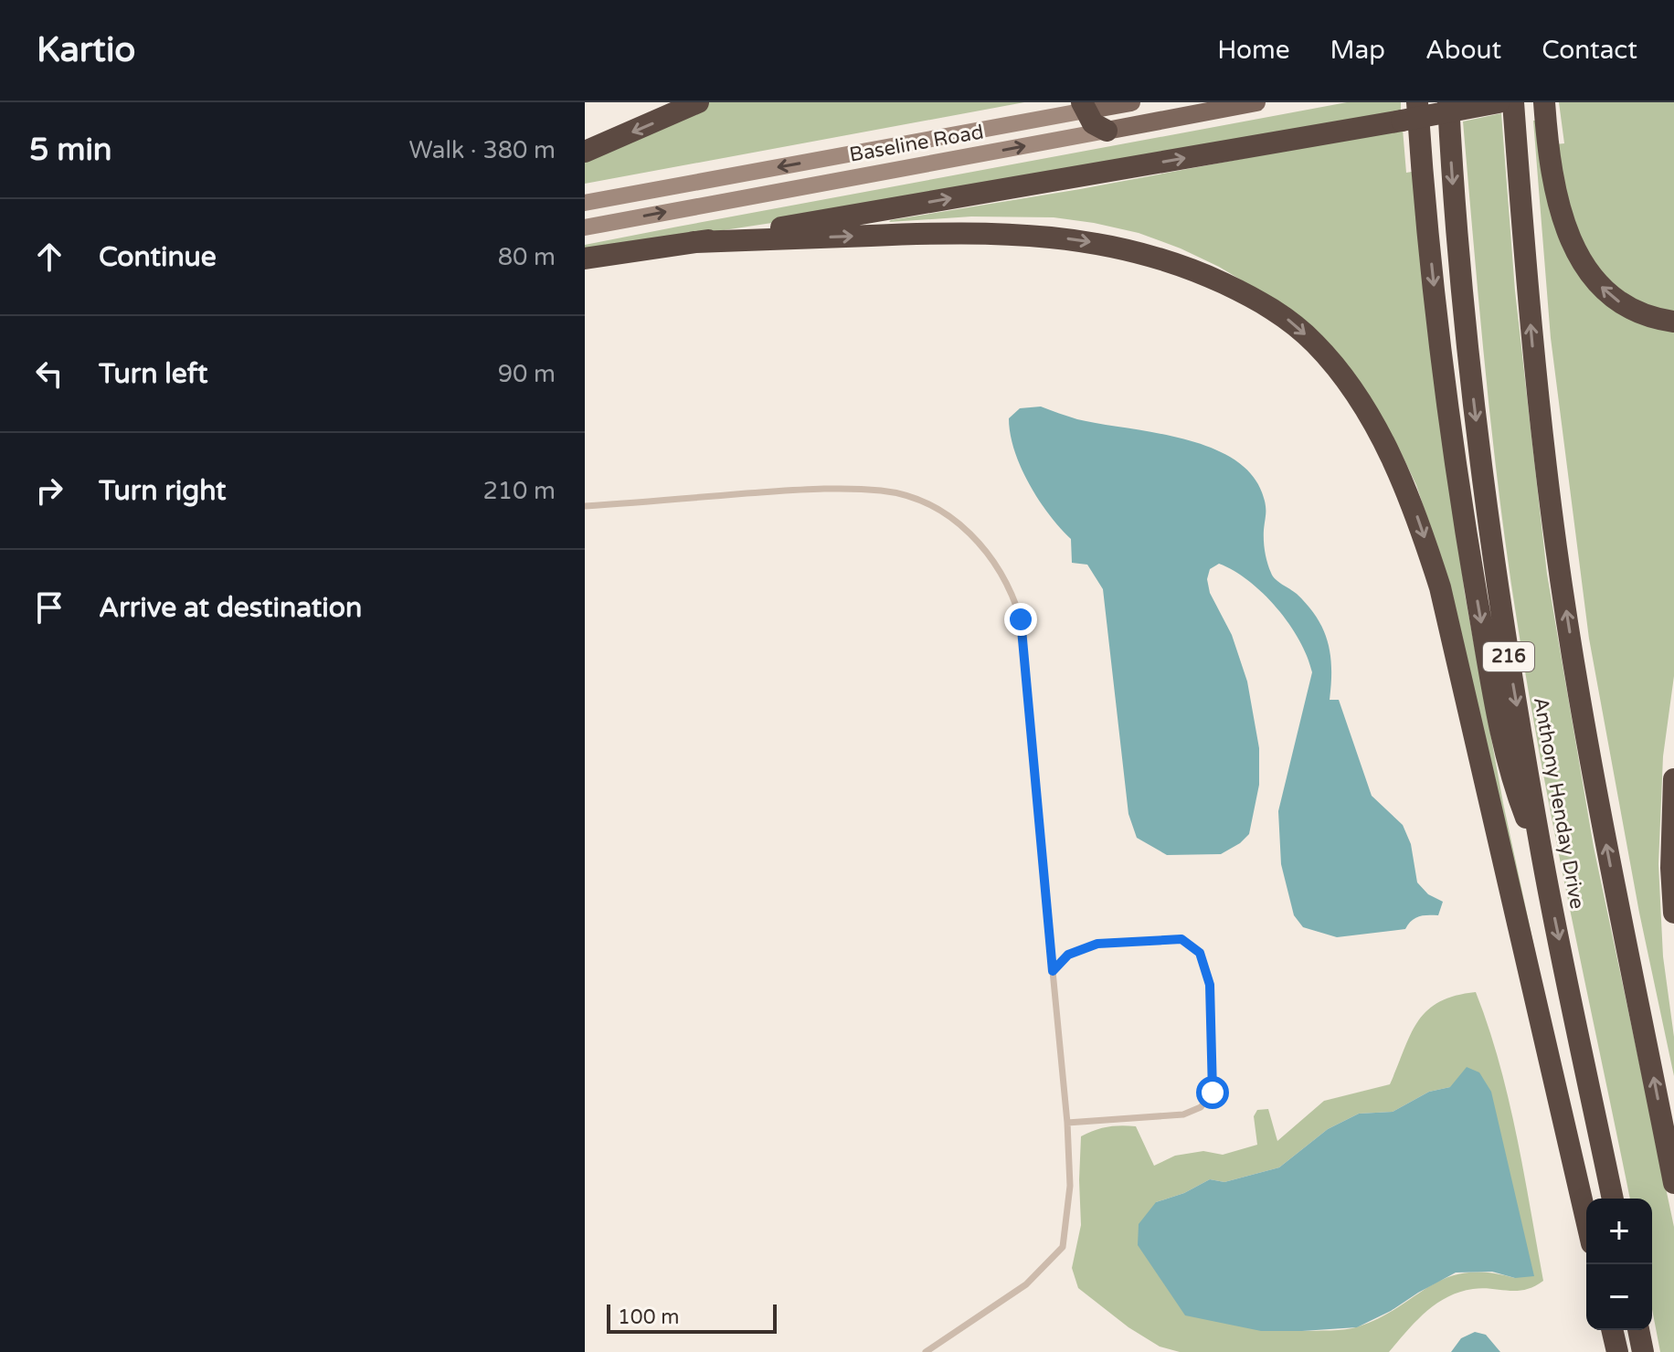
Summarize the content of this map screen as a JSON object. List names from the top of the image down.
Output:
{
  "streets": {
    "highway": ["216", "Anthony Henday Drive"],
    "main road": ["Baseline Road"]
  },
  "scale_bar": "100 m",
  "page": {
    "header": "Kartio",
    "nav": [
      "Home",
      "Map",
      "About",
      "Contact"
    ],
    "heading": ["5 min", "Walk · 380 m"],
    "list": [
      ["Continue", "80 m"],
      ["Turn left", "90 m"],
      ["Turn right", "210 m"],
      "Arrive at destination"
    ],
    "map_buttons": ["+", "−"],
    "scale": "100 m"
  }
}
